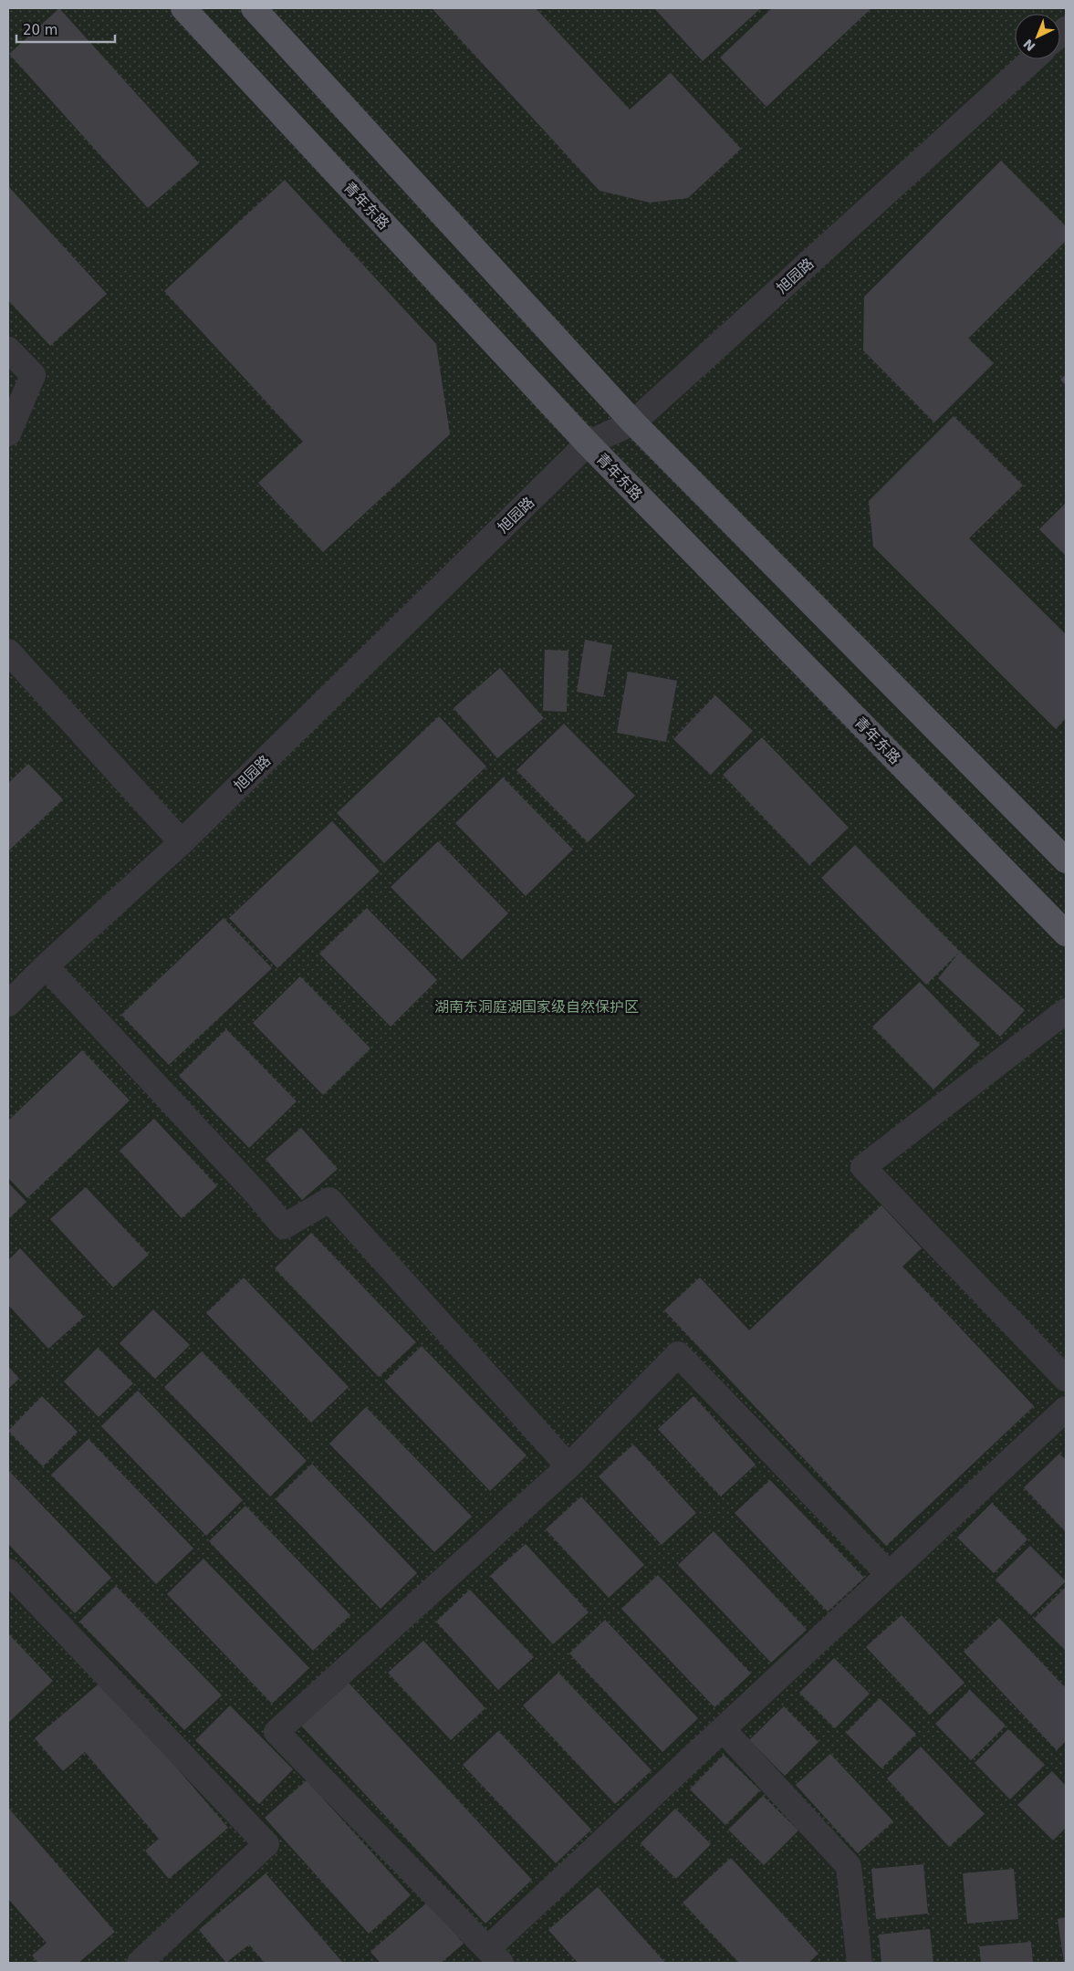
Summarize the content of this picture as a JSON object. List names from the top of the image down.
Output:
{
  "streets": {
    "main road": ["青年东路"],
    "street": ["旭园路"]
  },
  "crossings": [
    ["青年东路", "旭园路"]
  ],
  "parks": ["湖南东洞庭湖国家级自然保护区"],
  "scale_bar": "20 m",
  "north": "bottom left"
}
